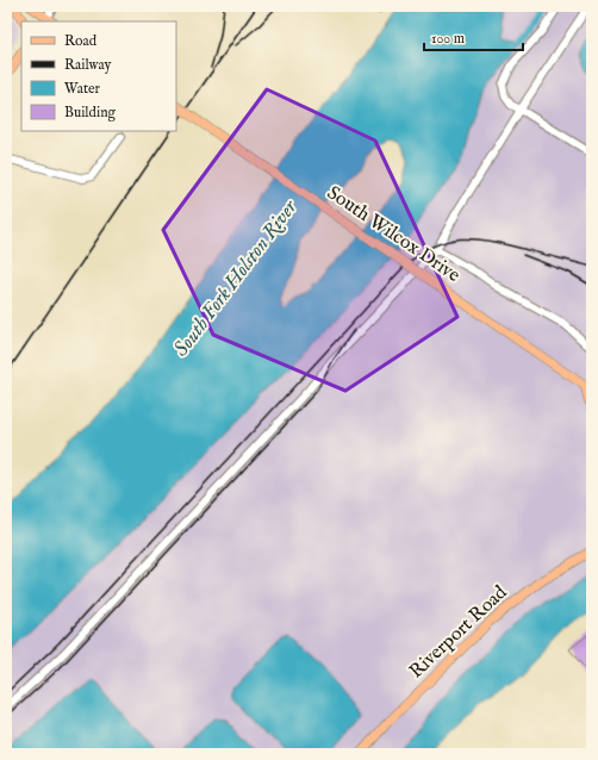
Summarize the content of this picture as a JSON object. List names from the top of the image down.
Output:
{
  "streets": {
    "main road": ["South Wilcox Drive", "Riverport Road"]
  },
  "water": ["South Fork Holston River"],
  "legend": [
    "Road",
    "Railway",
    "Water",
    "Building"
  ],
  "scale_bar": "100 m"
}
